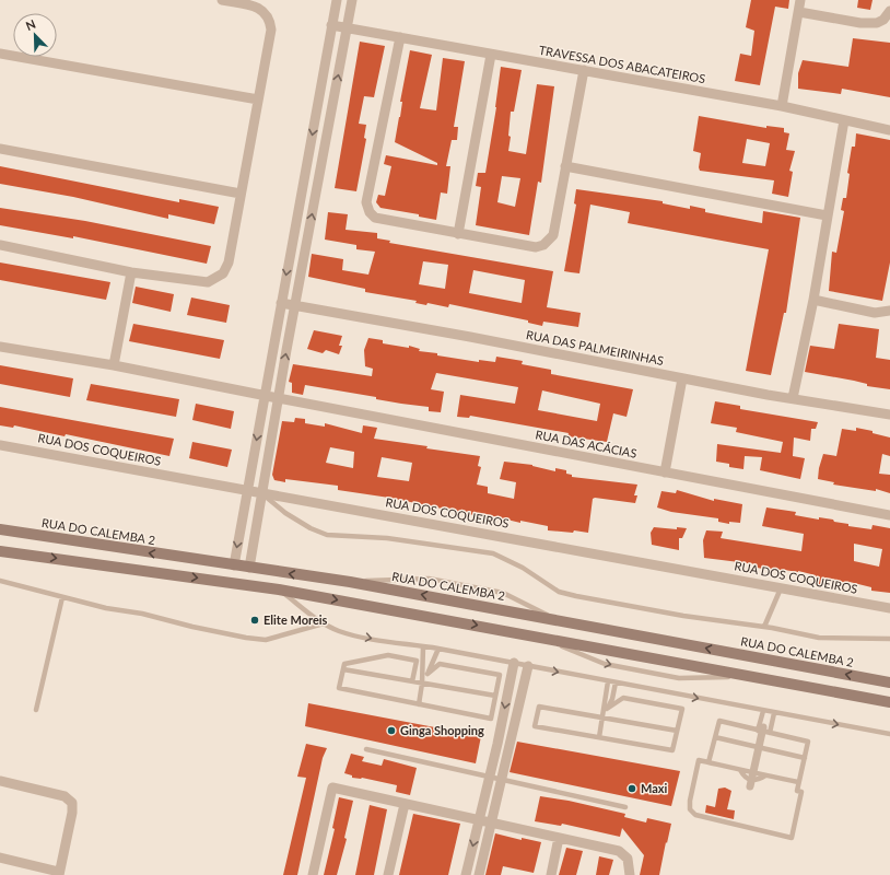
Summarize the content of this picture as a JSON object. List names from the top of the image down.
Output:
{
  "streets": {
    "main road": ["RUA DO CALEMBA 2"],
    "street": [
      "TRAVESSA DOS ABACATEIROS",
      "RUA DAS PALMEIRINHAS",
      "RUA DAS ACÁCIAS",
      "RUA DOS COQUEIROS"
    ]
  },
  "places": ["Elite Moreis", "Ginga Shopping", "Maxi"],
  "north": "top left"
}
